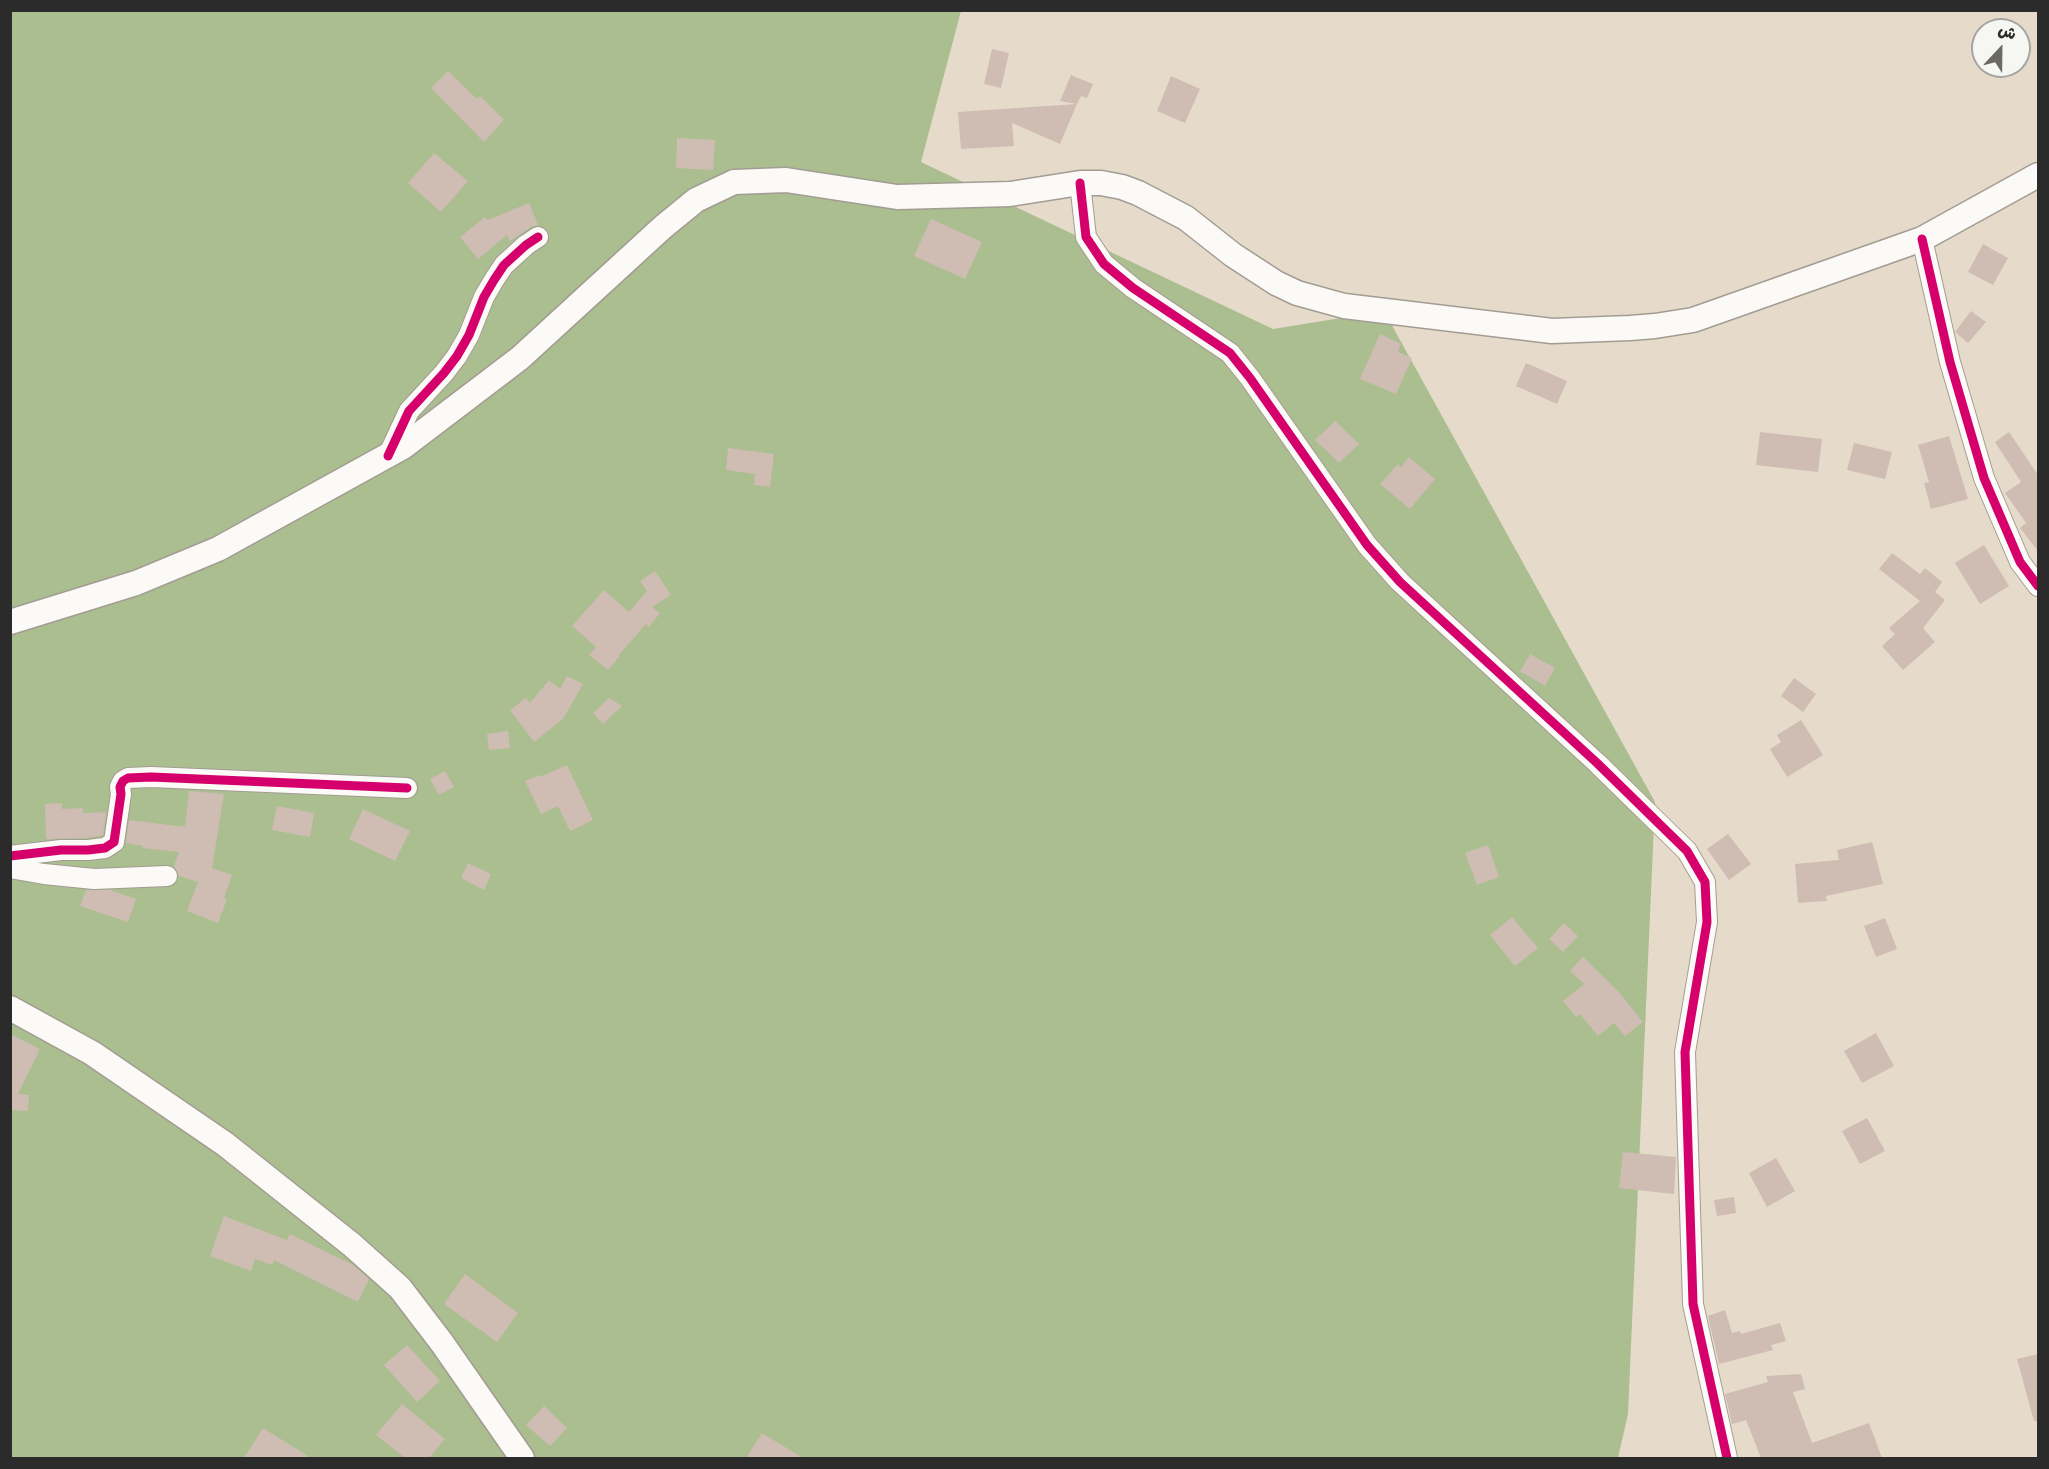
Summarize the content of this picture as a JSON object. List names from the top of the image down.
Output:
{
  "north": "top"
}
